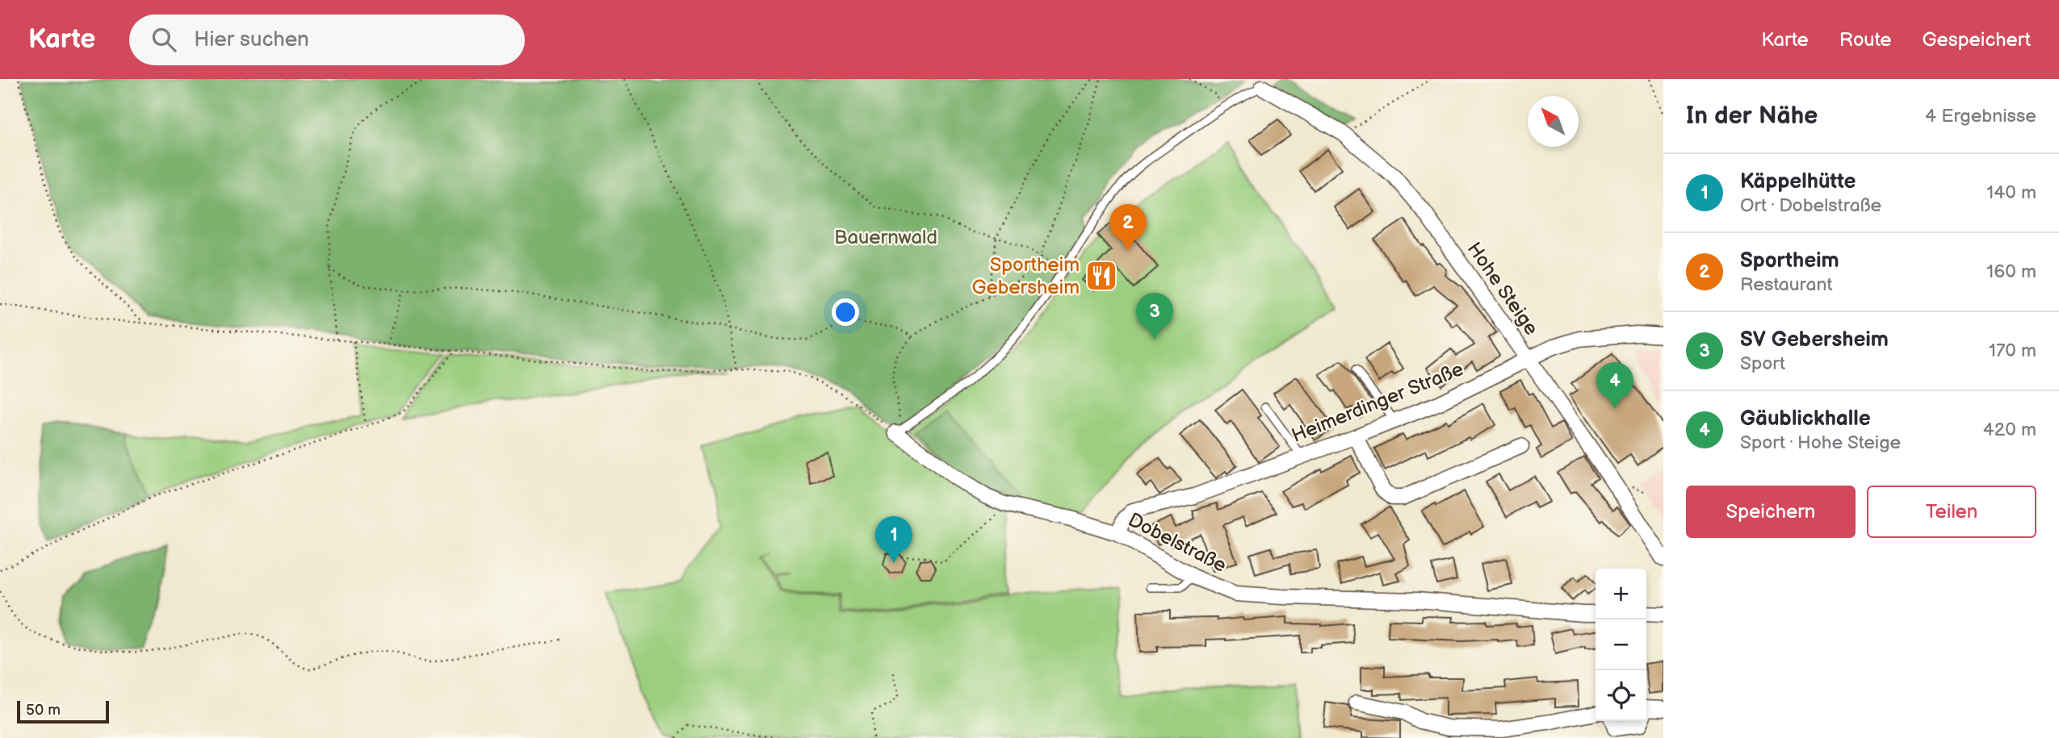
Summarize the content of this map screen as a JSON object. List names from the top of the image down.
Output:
{
  "streets": {
    "street": ["Hohe Steige", "Heimerdinger Straße", "Dobelstraße"]
  },
  "crossings": [
    ["Hohe Steige", "Heimerdinger Straße"],
    ["Heimerdinger Straße", "Dobelstraße"]
  ],
  "parks": ["Bauernwald"],
  "places": {
    "restaurant": ["Sportheim Gebersheim"]
  },
  "scale_bar": "50 m",
  "north": "top left",
  "page": {
    "header": "Karte",
    "search": "Hier suchen",
    "nav": ["Karte", "Route", "Gespeichert"],
    "heading": ["In der Nähe", "4 Ergebnisse"],
    "list": [
      {
        "mark": "1",
        "name": "Käppelhütte",
        "note": "Ort · Dobelstraße",
        "value": "140 m"
      },
      {
        "mark": "2",
        "name": "Sportheim",
        "note": "Restaurant",
        "value": "160 m"
      },
      {
        "mark": "3",
        "name": "SV Gebersheim",
        "note": "Sport",
        "value": "170 m"
      },
      {
        "mark": "4",
        "name": "Gäublickhalle",
        "note": "Sport · Hohe Steige",
        "value": "420 m"
      }
    ],
    "pins": [
      "2",
      "3",
      "4",
      "1"
    ],
    "buttons": ["Speichern", "Teilen"],
    "map_buttons": ["+", "−"],
    "scale": "50 m"
  }
}
